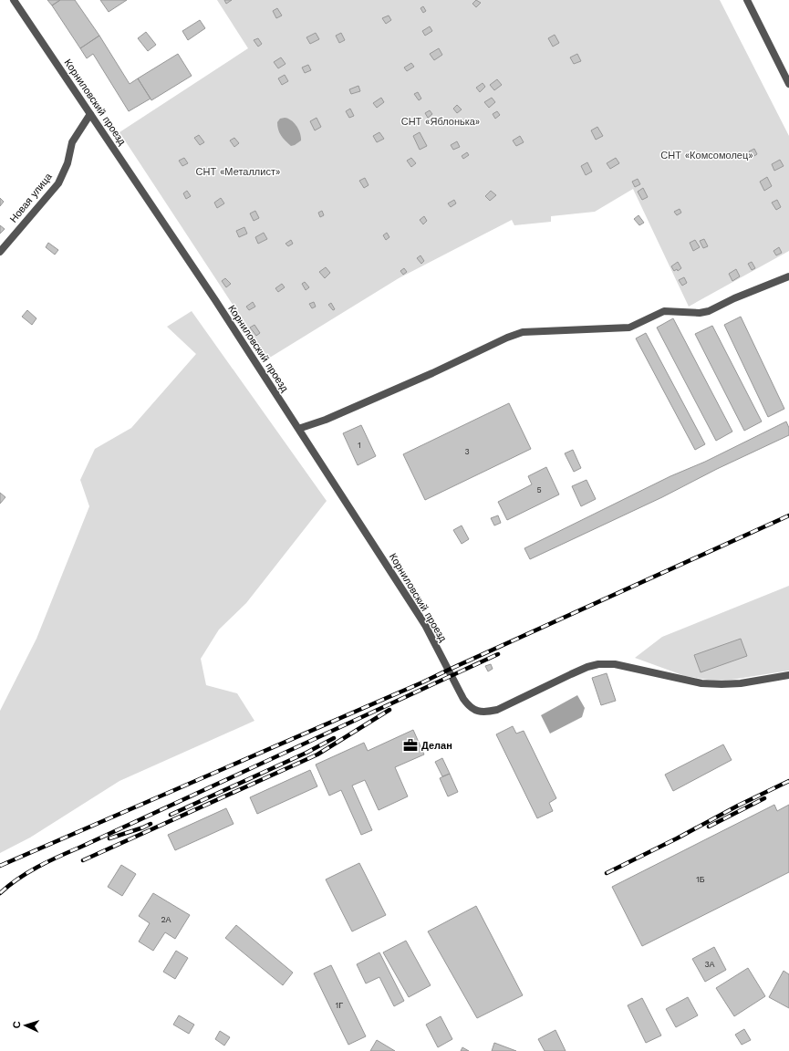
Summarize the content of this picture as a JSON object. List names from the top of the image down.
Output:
{
  "streets": {
    "street": ["Корниловский проезд", "Новая улица"]
  },
  "crossings": [
    ["Корниловский проезд", "Новая улица"]
  ],
  "parks": ["СНТ «Яблонька»", "СНТ «Комсомолец»", "СНТ «Металлист»"],
  "places": {
    "office": ["Делан"]
  },
  "house_numbers": [
    "1",
    "3",
    "5",
    "1Б",
    "2А",
    "3А",
    "1Г"
  ],
  "north": "left"
}
